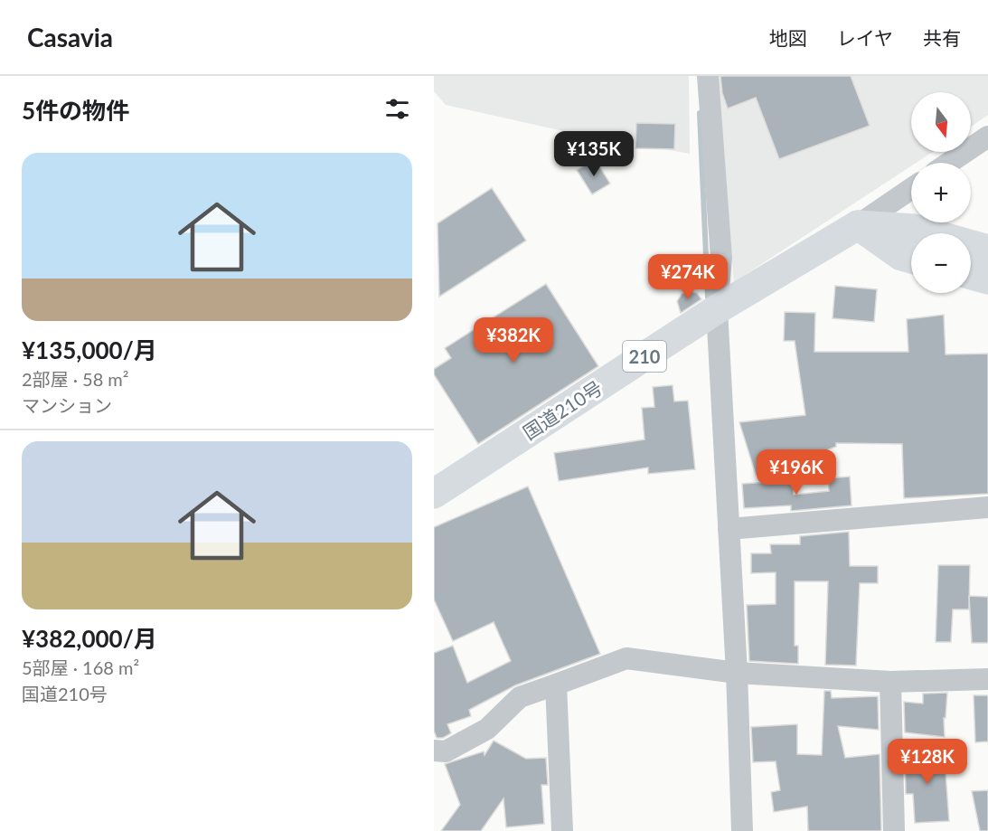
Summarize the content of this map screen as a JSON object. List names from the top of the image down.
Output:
{
  "streets": {
    "highway": ["210", "国道210号"]
  },
  "north": "bottom",
  "page": {
    "header": "Casavia",
    "nav": ["地図", "レイヤ", "共有"],
    "heading": "5件の物件",
    "map_buttons": ["+", "−"],
    "price": [
      "¥135K",
      "¥274K",
      "¥382K",
      "¥196K",
      "¥128K"
    ],
    "list": [
      {
        "name": "¥135,000/月",
        "note": "2部屋 · 58 m² · マンション"
      },
      {
        "name": "¥382,000/月",
        "note": "5部屋 · 168 m² · 国道210号"
      }
    ]
  }
}
